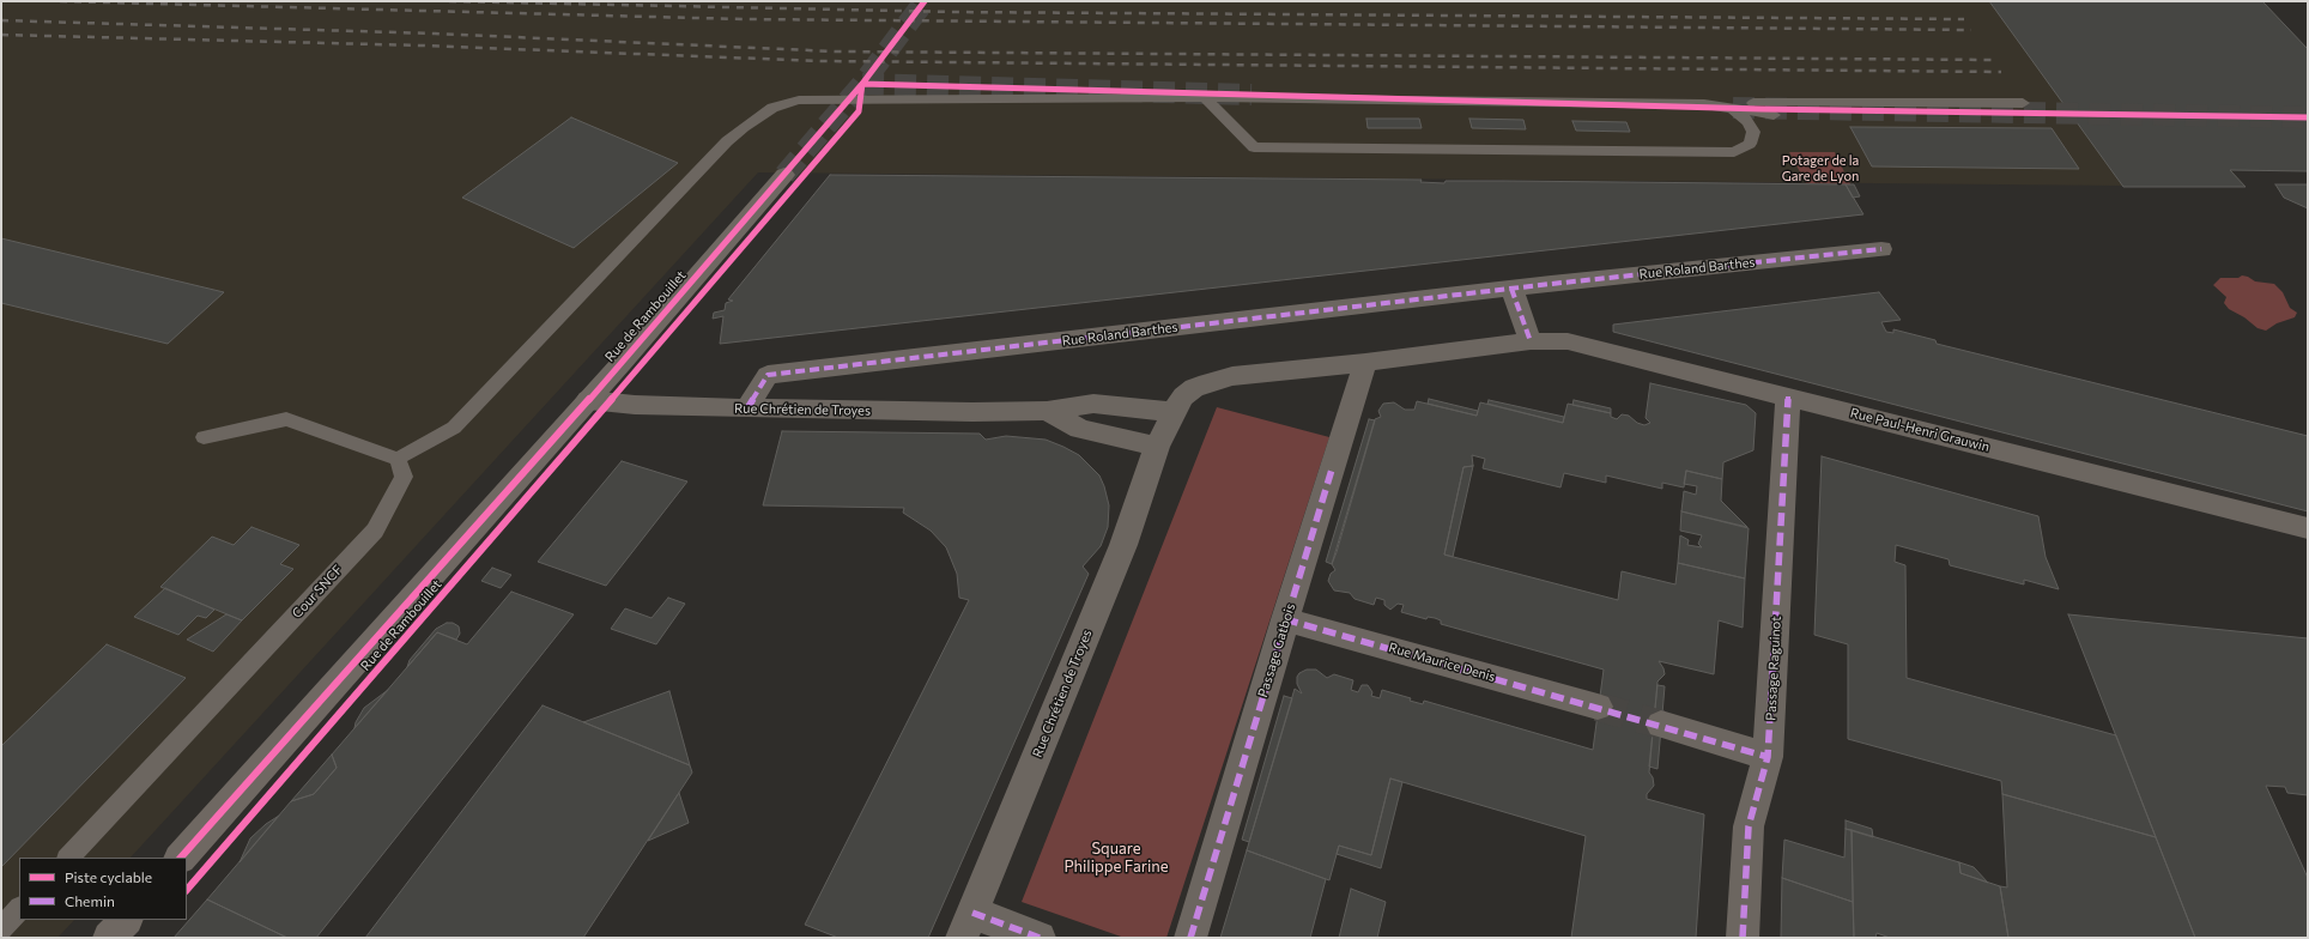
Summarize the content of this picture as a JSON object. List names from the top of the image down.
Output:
{
  "streets": {
    "street": [
      "Rue Roland Barthes",
      "Rue de Rambouillet",
      "Rue Chrétien de Troyes",
      "Rue Paul-Henri Grauwin",
      "Passage Gatbois",
      "Rue Maurice Denis",
      "Passage Raguinot"
    ],
    "lane": ["Cour SNCF"]
  },
  "crossings": [
    ["Rue Roland Barthes", "Rue Chrétien de Troyes"],
    ["Rue de Rambouillet", "Rue Chrétien de Troyes"],
    ["Rue Paul-Henri Grauwin", "Passage Raguinot"],
    ["Passage Gatbois", "Rue Maurice Denis"]
  ],
  "parks": ["Potager de la Gare de Lyon", "Square Philippe Farine"],
  "legend": ["Piste cyclable", "Chemin"]
}
